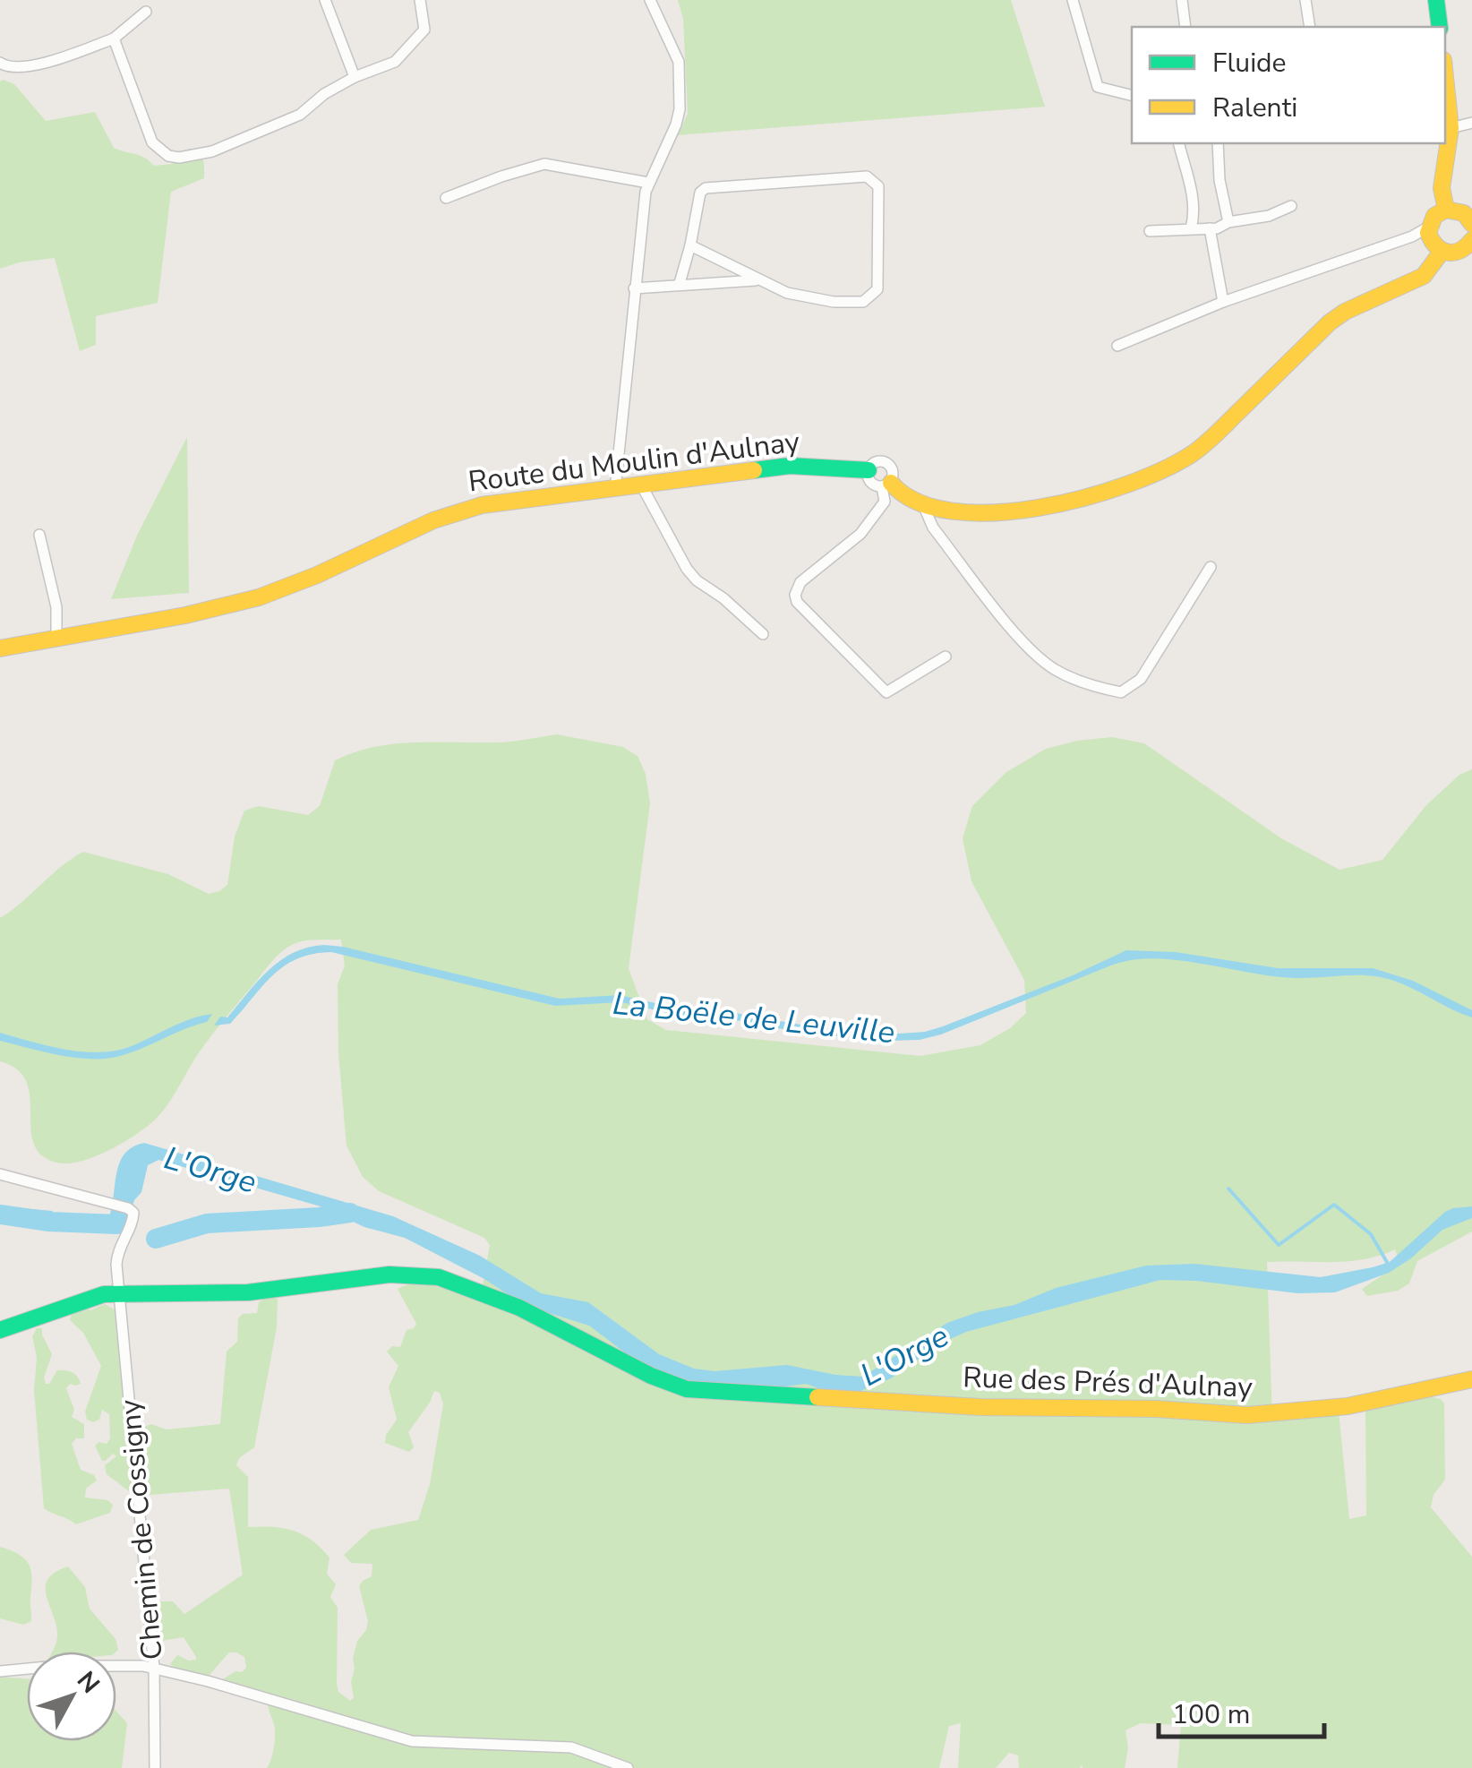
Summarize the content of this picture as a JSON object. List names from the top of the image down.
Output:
{
  "streets": {
    "street": ["Route du Moulin d'Aulnay", "Rue des Prés d'Aulnay", "Chemin de Cossigny"]
  },
  "crossings": [
    ["Rue des Prés d'Aulnay", "Chemin de Cossigny"]
  ],
  "water": ["La Boële de Leuville", "L'Orge"],
  "legend": ["Fluide", "Ralenti"],
  "scale_bar": "100 m",
  "north": "top right"
}
